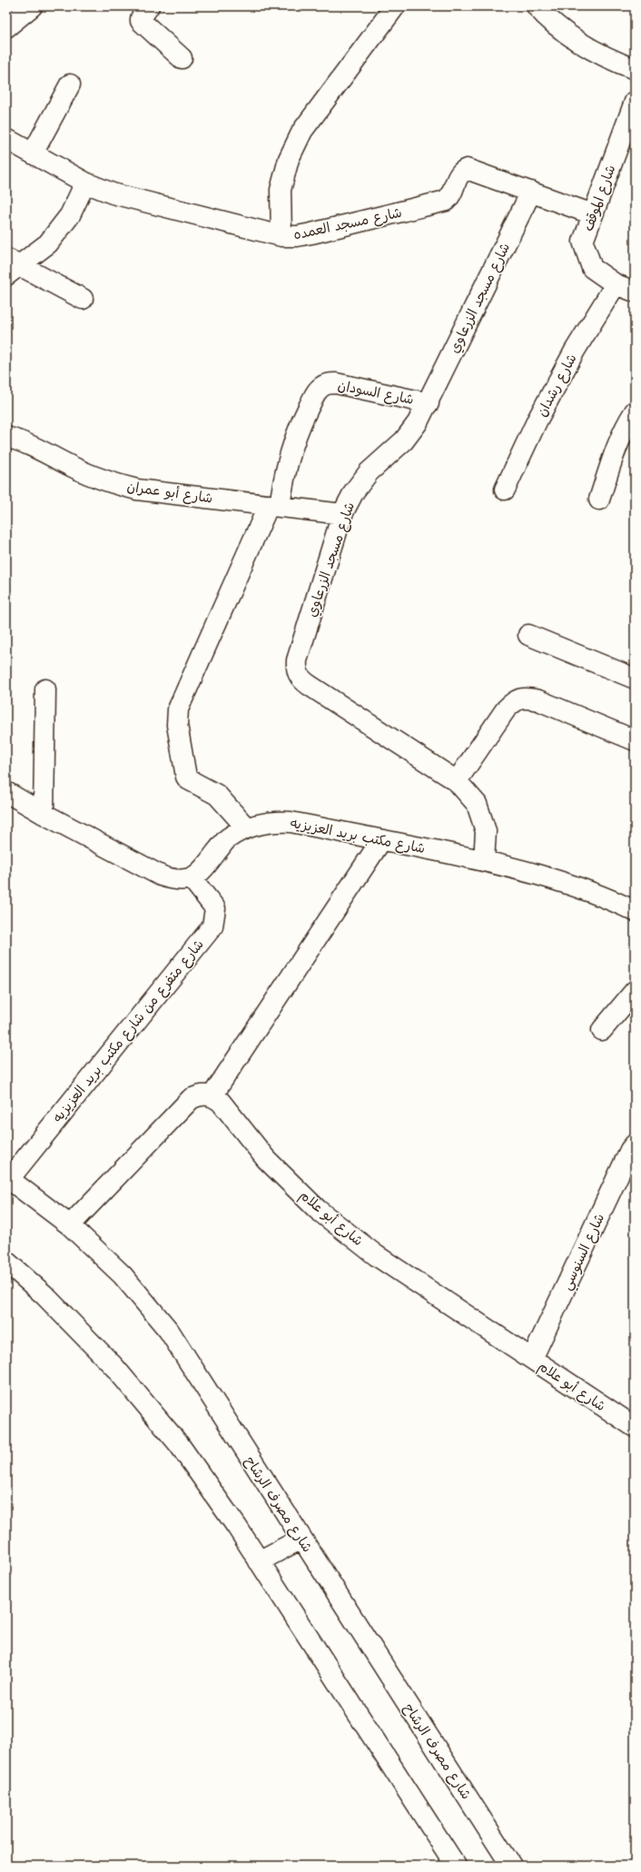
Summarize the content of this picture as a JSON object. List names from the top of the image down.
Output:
{
  "streets": {
    "street": [
      "شارع الموقف",
      "شارع مسجد العمده",
      "شارع مسجد الزرعاوي",
      "شارع رشدان",
      "شارع السودان",
      "شارع أبو عمران",
      "شارع مكتب بريد العزيزيه",
      "شارع متفرع من شارع مكتب بريد العزيزيه",
      "شارع أبو علام",
      "شارع السنوسي",
      "شارع مصرف الرشاح"
    ]
  },
  "crossings": [
    ["شارع الموقف", "شارع مسجد العمده"],
    ["شارع الموقف", "شارع رشدان"],
    ["شارع مسجد العمده", "شارع مسجد الزرعاوي"],
    ["شارع مسجد الزرعاوي", "شارع السودان"],
    ["شارع مسجد الزرعاوي", "شارع أبو عمران"],
    ["شارع مسجد الزرعاوي", "شارع مكتب بريد العزيزيه"],
    ["شارع السودان", "شارع أبو عمران"],
    ["شارع السودان", "شارع مكتب بريد العزيزيه"],
    ["شارع مكتب بريد العزيزيه", "شارع متفرع من شارع مكتب بريد العزيزيه"],
    ["شارع متفرع من شارع مكتب بريد العزيزيه", "شارع مصرف الرشاح"],
    ["شارع أبو علام", "شارع السنوسي"]
  ]
}
